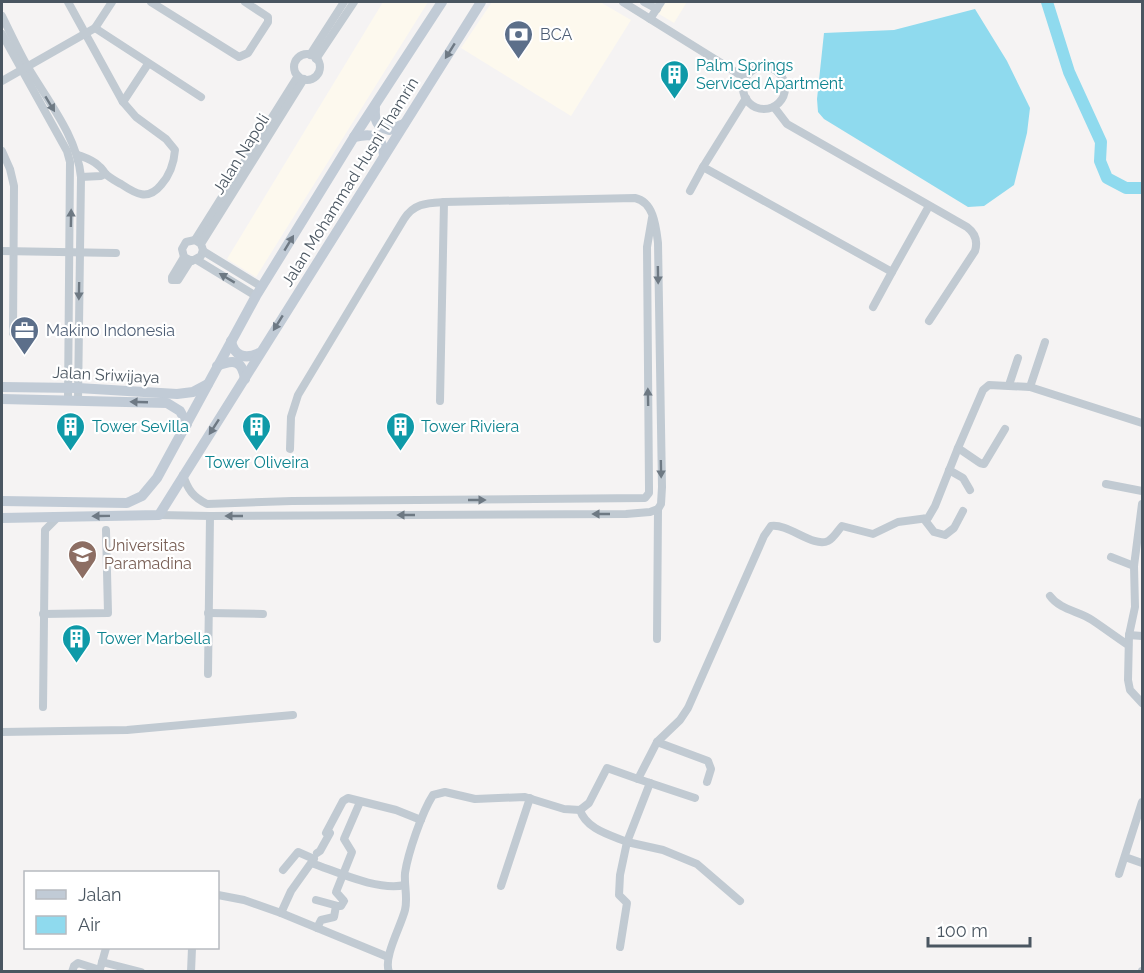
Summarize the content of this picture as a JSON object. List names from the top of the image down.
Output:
{
  "streets": {
    "street": ["Jalan Napoli", "Jalan Mohammad Husni Thamrin", "Jalan Sriwijaya"]
  },
  "crossings": [
    ["Jalan Mohammad Husni Thamrin", "Jalan Sriwijaya"]
  ],
  "places": {
    "bank": ["BCA"],
    "building": [
      "Palm Springs Serviced Apartment",
      "Tower Sevilla",
      "Tower Oliveira",
      "Tower Riviera",
      "Tower Marbella"
    ],
    "office": ["Makino Indonesia"],
    "school or university": ["Universitas Paramadina"]
  },
  "legend": ["Jalan", "Air"],
  "scale_bar": "100 m"
}
